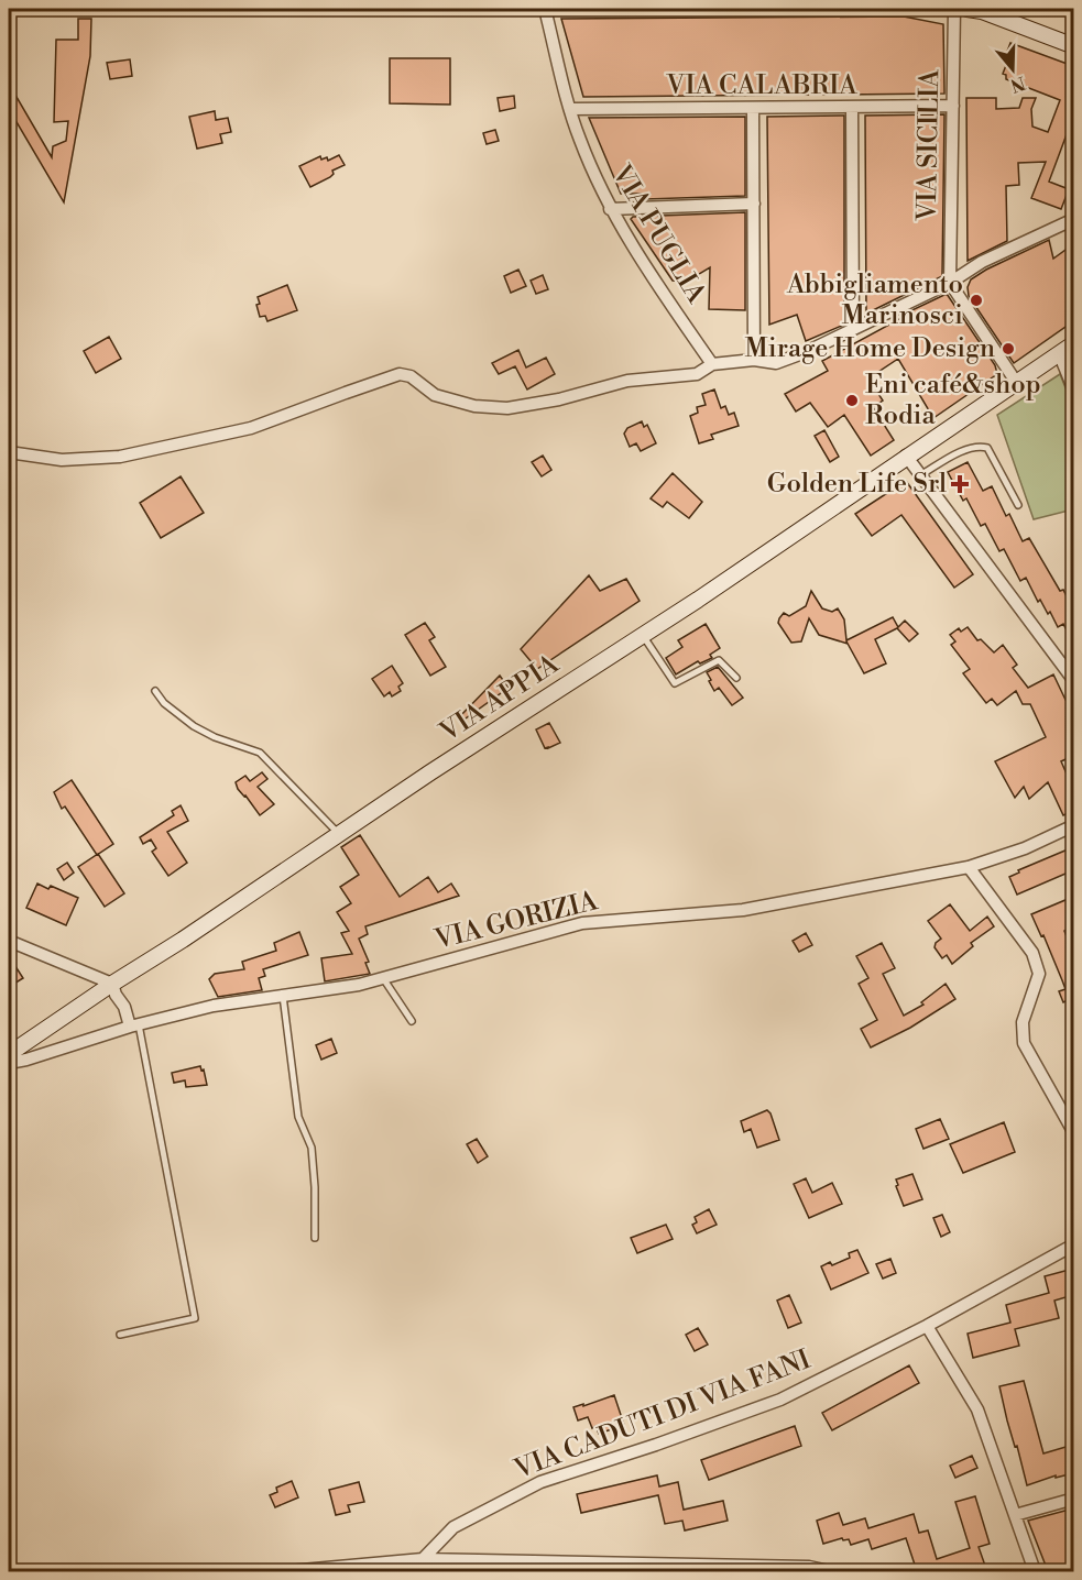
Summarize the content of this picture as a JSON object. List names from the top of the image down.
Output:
{
  "streets": {
    "main road": ["VIA APPIA"],
    "street": [
      "VIA CALABRIA",
      "VIA SICILIA",
      "VIA PUGLIA",
      "VIA GORIZIA",
      "VIA CADUTI DI VIA FANI"
    ]
  },
  "crossings": [
    ["VIA CALABRIA", "VIA SICILIA"],
    ["VIA CALABRIA", "VIA PUGLIA"]
  ],
  "places": {
    "other": ["Abbigliamento Marinosci", "Mirage Home Design", "Eni café&shop Rodia"],
    "health": ["Golden Life Srl"]
  },
  "north": "bottom"
}
